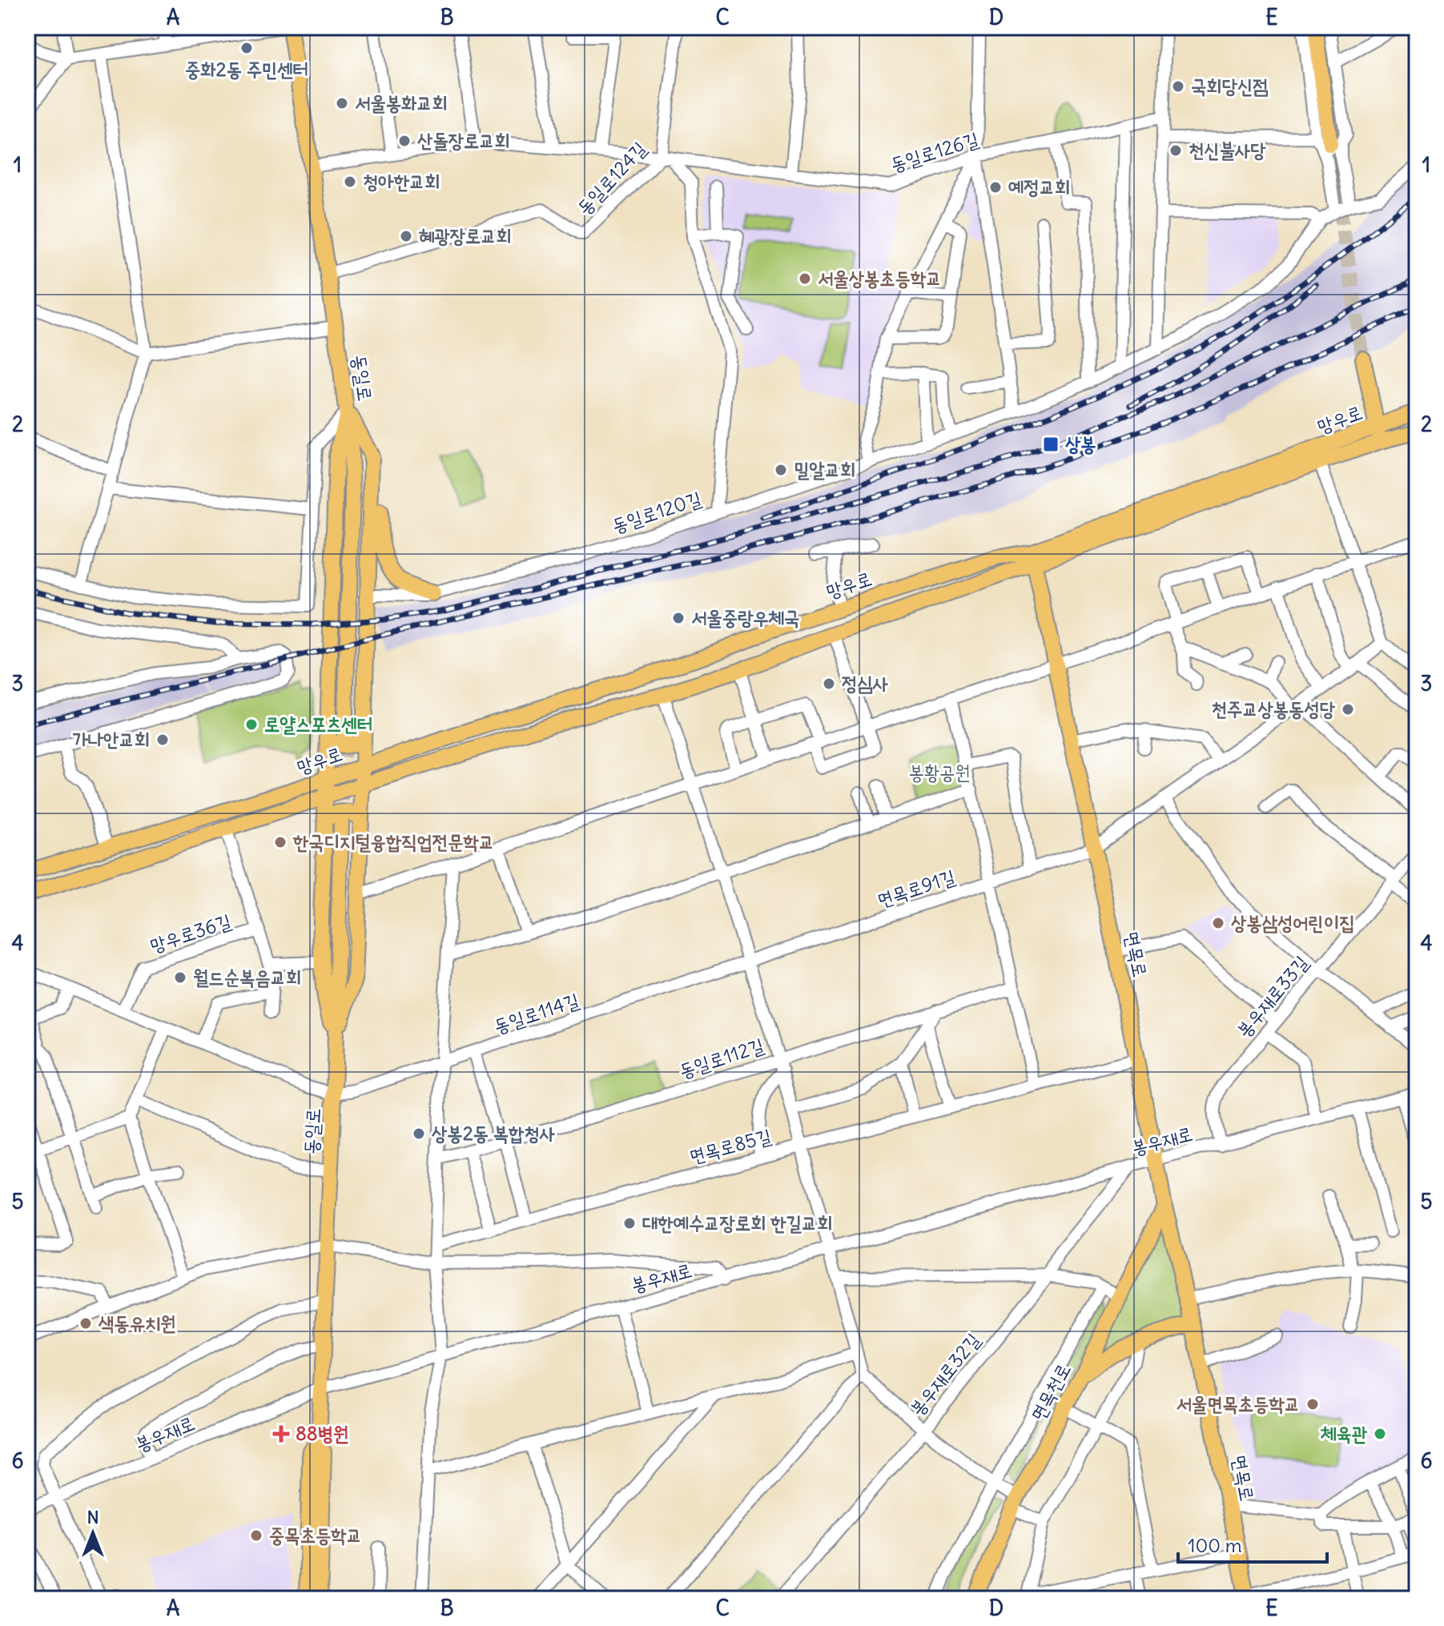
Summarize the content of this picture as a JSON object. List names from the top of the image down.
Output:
{
  "streets": {
    "main road": [
      "동일로",
      "망우로",
      "면목로",
      "면목천로"
    ],
    "street": [
      "동일로126길",
      "동일로124길",
      "동일로120길",
      "면목로91길",
      "망우로36길",
      "봉우재로33길",
      "동일로114길",
      "동일로112길",
      "봉우재로",
      "면목로85길",
      "봉우재로32길"
    ]
  },
  "crossings": [
    ["동일로126길", "동일로124길"],
    ["동일로126길", "동일로"],
    ["동일로124길", "동일로"],
    ["동일로", "동일로114길"],
    ["동일로", "봉우재로"],
    ["망우로", "면목로"],
    ["면목로91길", "면목로"],
    ["면목로91길", "동일로114길"],
    ["면목로", "봉우재로"],
    ["면목로", "면목로85길"],
    ["면목로", "면목천로"],
    ["봉우재로33길", "봉우재로"],
    ["봉우재로", "봉우재로32길"]
  ],
  "parks": ["봉황공원"],
  "places": {
    "other": [
      "중화2동 주민센터",
      "국회당신점",
      "서울봉화교회",
      "산돌장로교회",
      "천신불사당",
      "청아한교회",
      "예정교회",
      "혜광장로교회",
      "서울상봉초등학교",
      "밀알교회",
      "서울중랑우체국",
      "정심사",
      "천주교상봉동성당",
      "로얄스포츠센터",
      "가나안교회",
      "한국디지털융합직업전문학교",
      "상봉삼성어린이집",
      "월드순복음교회",
      "상봉2동 복합청사",
      "대한예수교장로회 한길교회",
      "색동유치원",
      "서울면목초등학교",
      "체육관",
      "중목초등학교"
    ],
    "transit": ["상봉"],
    "health": ["88병원"]
  },
  "scale_bar": "100 m",
  "north": "top",
  "grid": {
    "columns": [
      "A",
      "B",
      "C",
      "D",
      "E"
    ],
    "rows": [
      "1",
      "2",
      "3",
      "4",
      "5",
      "6"
    ]
  }
}
